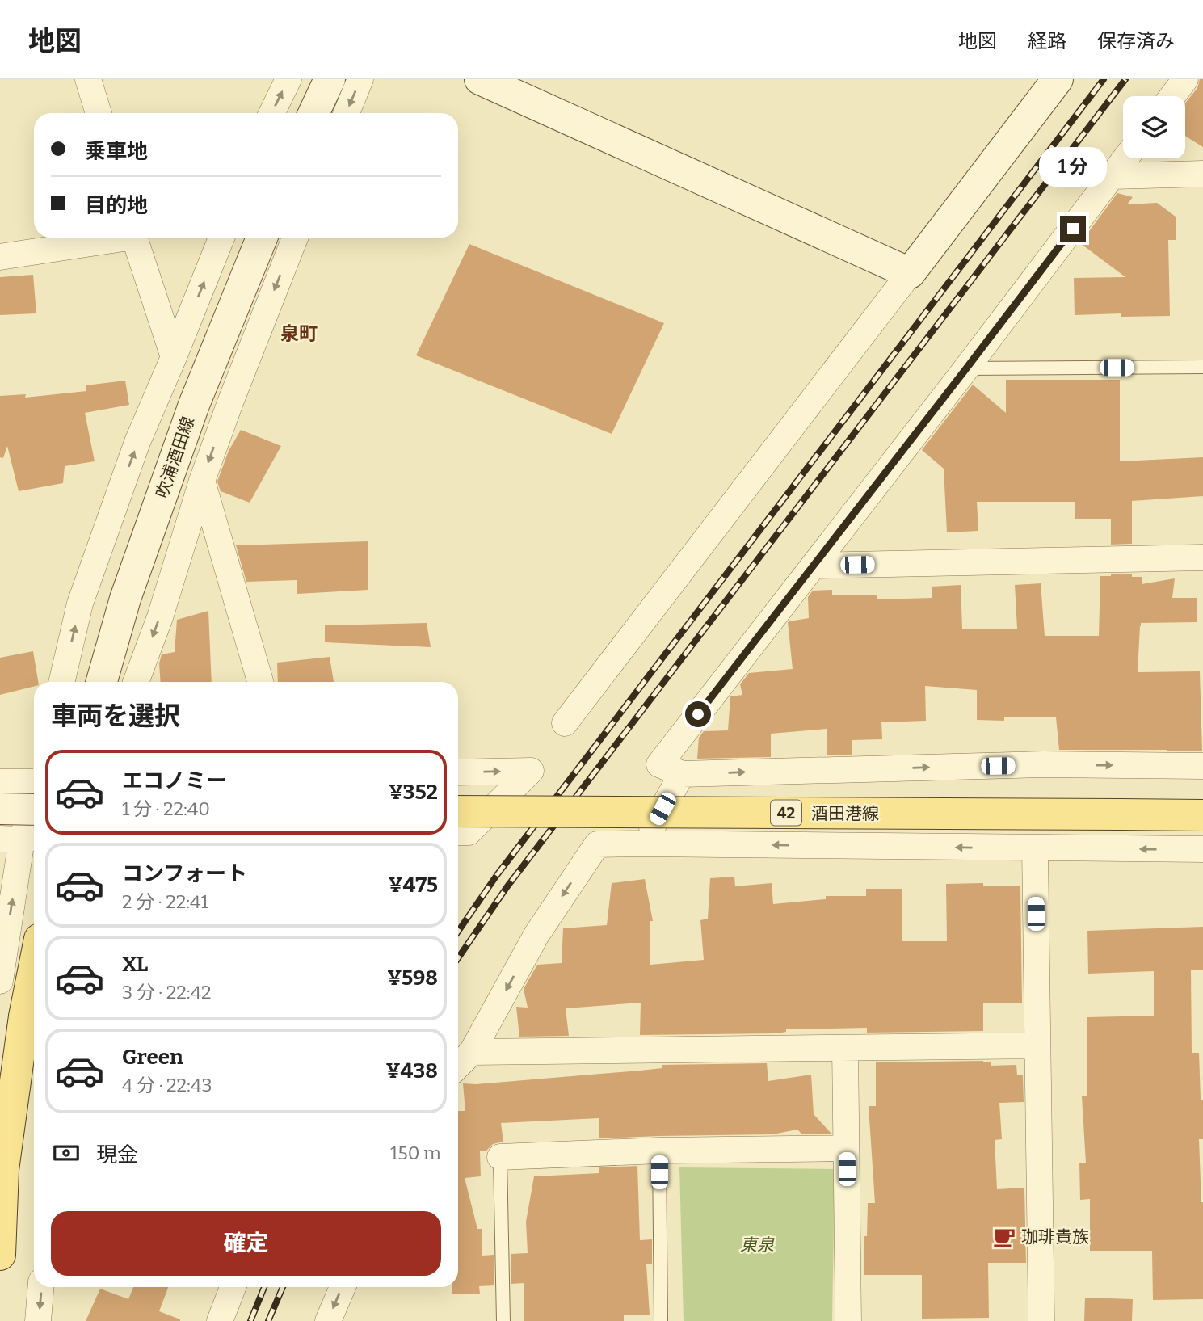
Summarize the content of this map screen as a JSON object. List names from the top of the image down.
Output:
{
  "streets": {
    "main road": ["42", "酒田港線"],
    "street": ["吹浦酒田線"]
  },
  "districts": ["泉町"],
  "parks": ["東泉"],
  "places": {
    "cafe": ["珈琲貴族"]
  },
  "page": {
    "header": "地図",
    "nav": ["地図", "経路", "保存済み"],
    "banner": ["乗車地", "目的地"],
    "bubble": "1 分",
    "heading": "車両を選択",
    "list": [
      {
        "name": "エコノミー",
        "note": "1 分 · 22:40",
        "value": "¥352"
      },
      {
        "name": "コンフォート",
        "note": "2 分 · 22:41",
        "value": "¥475"
      },
      {
        "name": "XL",
        "note": "3 分 · 22:42",
        "value": "¥598"
      },
      {
        "name": "Green",
        "note": "4 分 · 22:43",
        "value": "¥438"
      }
    ],
    "pay": ["現金", "150 m"],
    "buttons": "確定"
  }
}
